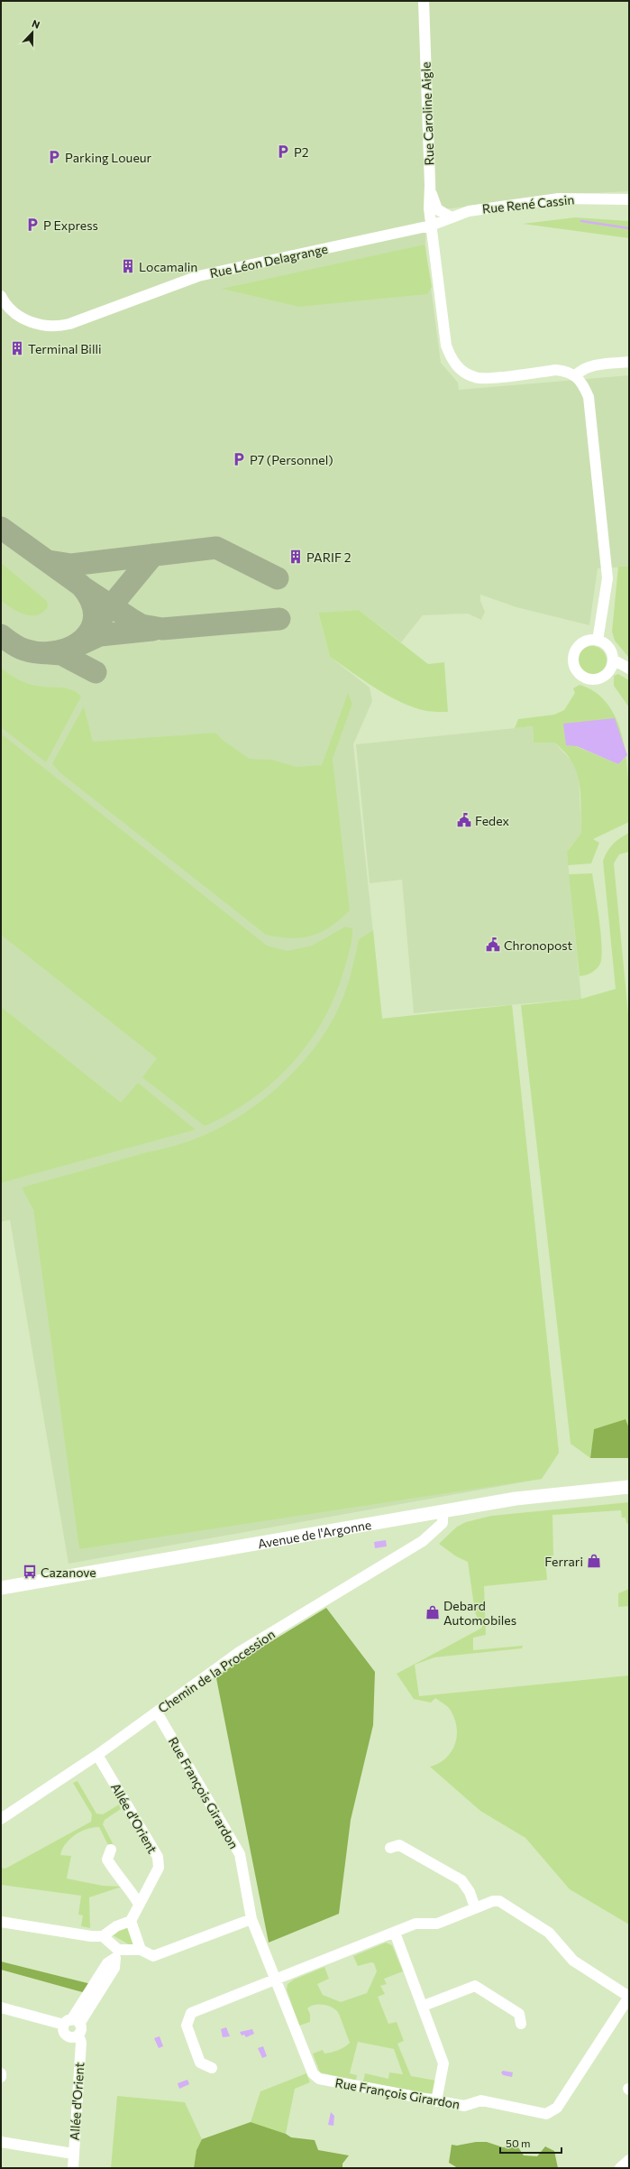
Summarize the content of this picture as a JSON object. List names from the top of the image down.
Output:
{
  "streets": {
    "main road": ["Avenue de l'Argonne"],
    "street": [
      "Rue Caroline Aigle",
      "Rue René Cassin",
      "Rue Léon Delagrange",
      "Chemin de la Procession",
      "Rue François Girardon",
      "Allée d'Orient"
    ]
  },
  "crossings": [
    ["Rue Caroline Aigle", "Rue René Cassin"],
    ["Rue Caroline Aigle", "Rue Léon Delagrange"],
    ["Rue René Cassin", "Rue Léon Delagrange"],
    ["Avenue de l'Argonne", "Chemin de la Procession"],
    ["Chemin de la Procession", "Rue François Girardon"],
    ["Chemin de la Procession", "Allée d'Orient"]
  ],
  "places": {
    "parking": [
      "P2",
      "Parking Loueur",
      "P Express",
      "P7 (Personnel)"
    ],
    "building": ["Locamalin", "Terminal Billi", "PARIF 2"],
    "public building": ["Fedex", "Chronopost"],
    "shop": ["Ferrari", "Debard Automobiles"],
    "bus stop": ["Cazanove"]
  },
  "scale_bar": "50 m",
  "north": "top"
}
